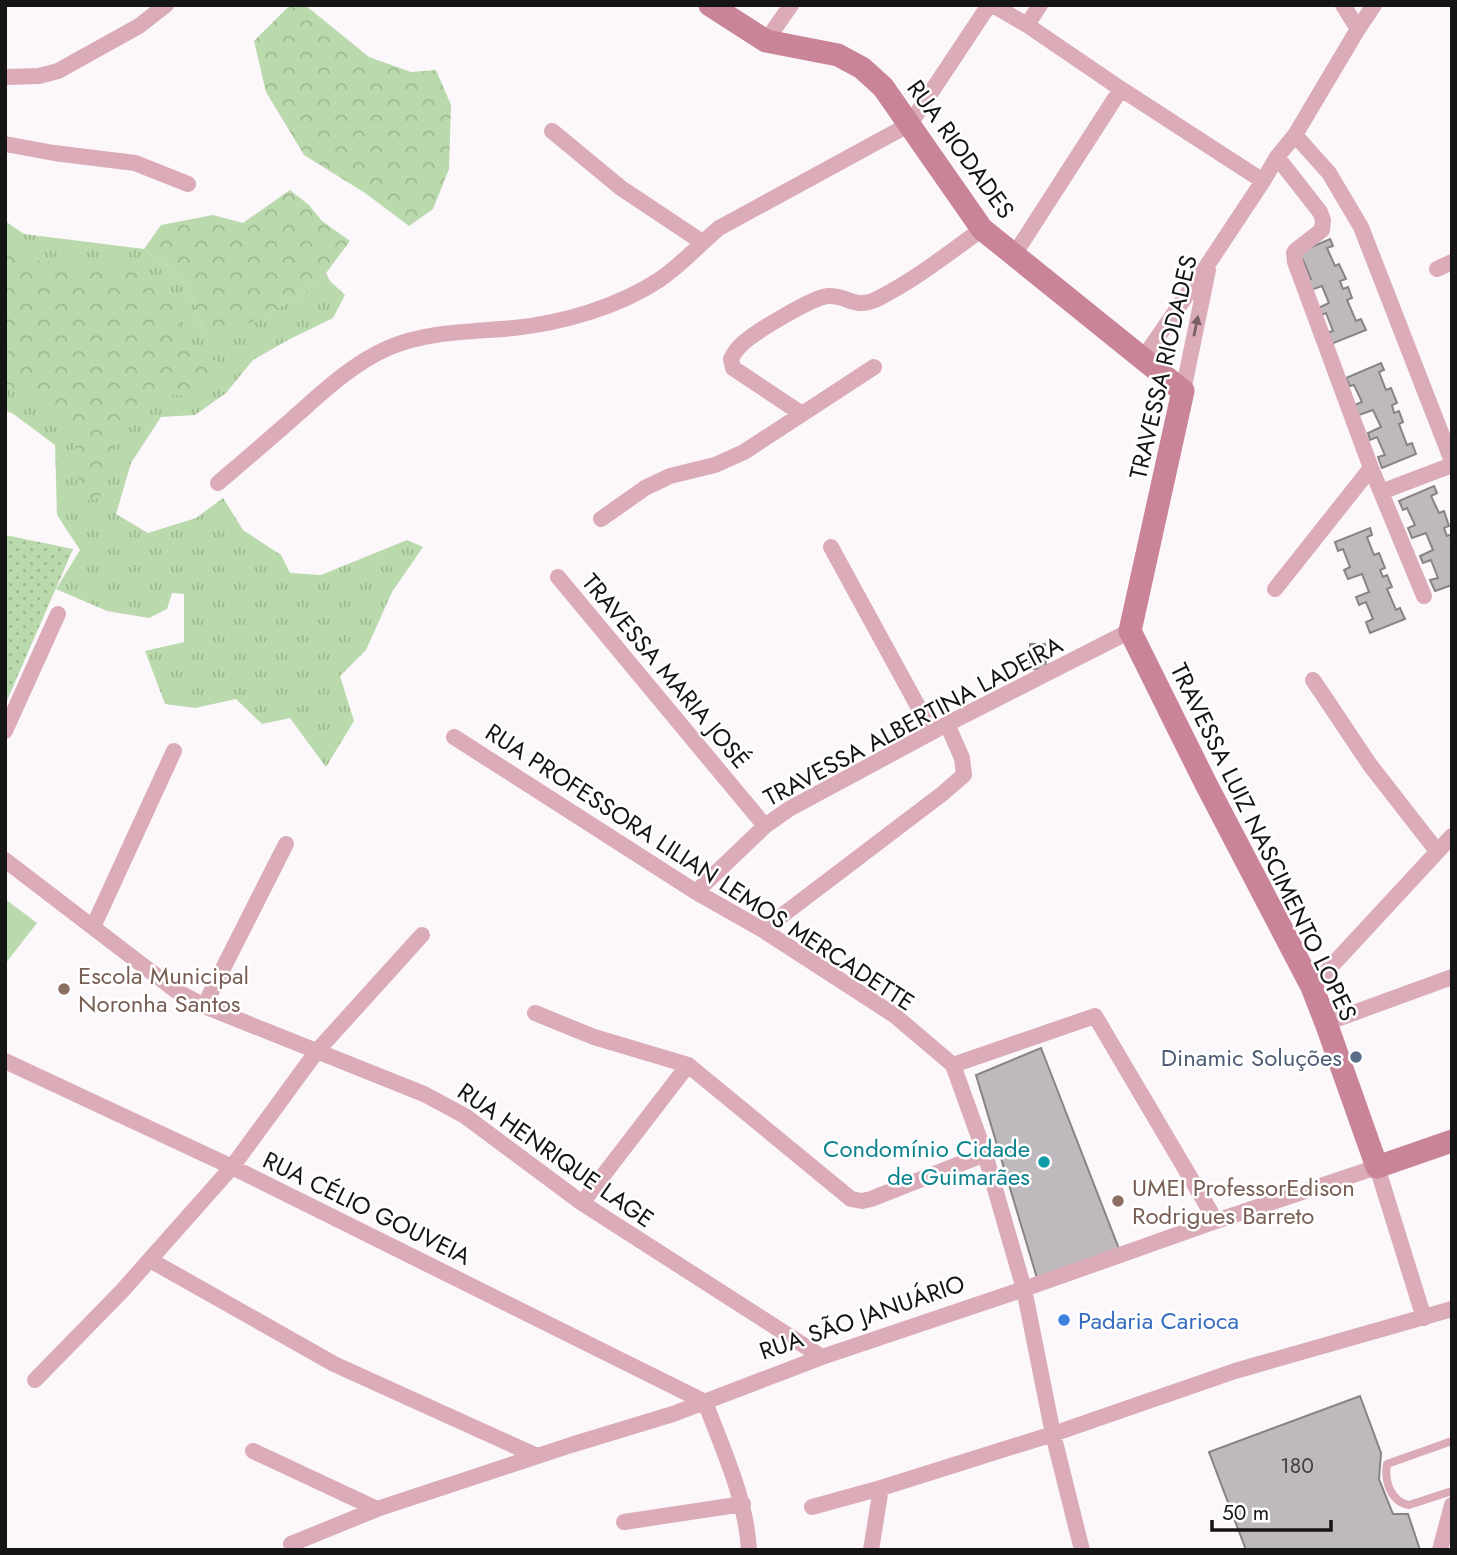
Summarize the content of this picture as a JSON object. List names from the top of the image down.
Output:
{
  "streets": {
    "street": [
      "RUA RIODADES",
      "TRAVESSA RIODADES",
      "TRAVESSA MARIA JOSÉ",
      "TRAVESSA ALBERTINA LADEIRA",
      "TRAVESSA LUIZ NASCIMENTO LOPES",
      "RUA PROFESSORA LILIAN LEMOS MERCADETTE",
      "RUA HENRIQUE LAGE",
      "RUA CÉLIO GOUVEIA",
      "RUA SÃO JANUÁRIO"
    ]
  },
  "crossings": [
    ["RUA RIODADES", "TRAVESSA RIODADES"],
    ["TRAVESSA RIODADES", "TRAVESSA ALBERTINA LADEIRA"],
    ["TRAVESSA RIODADES", "TRAVESSA LUIZ NASCIMENTO LOPES"],
    ["TRAVESSA MARIA JOSÉ", "TRAVESSA ALBERTINA LADEIRA"],
    ["TRAVESSA ALBERTINA LADEIRA", "TRAVESSA LUIZ NASCIMENTO LOPES"],
    ["TRAVESSA ALBERTINA LADEIRA", "RUA PROFESSORA LILIAN LEMOS MERCADETTE"],
    ["TRAVESSA LUIZ NASCIMENTO LOPES", "RUA SÃO JANUÁRIO"],
    ["RUA PROFESSORA LILIAN LEMOS MERCADETTE", "RUA SÃO JANUÁRIO"],
    ["RUA HENRIQUE LAGE", "RUA SÃO JANUÁRIO"],
    ["RUA CÉLIO GOUVEIA", "RUA SÃO JANUÁRIO"]
  ],
  "places": [
    "Escola Municipal Noronha Santos",
    "Dinamic Soluções",
    "Condomínio Cidade de Guimarães",
    "UMEI ProfessorEdison Rodrigues Barreto",
    "Padaria Carioca"
  ],
  "house_numbers": ["180"],
  "scale_bar": "50 m"
}
